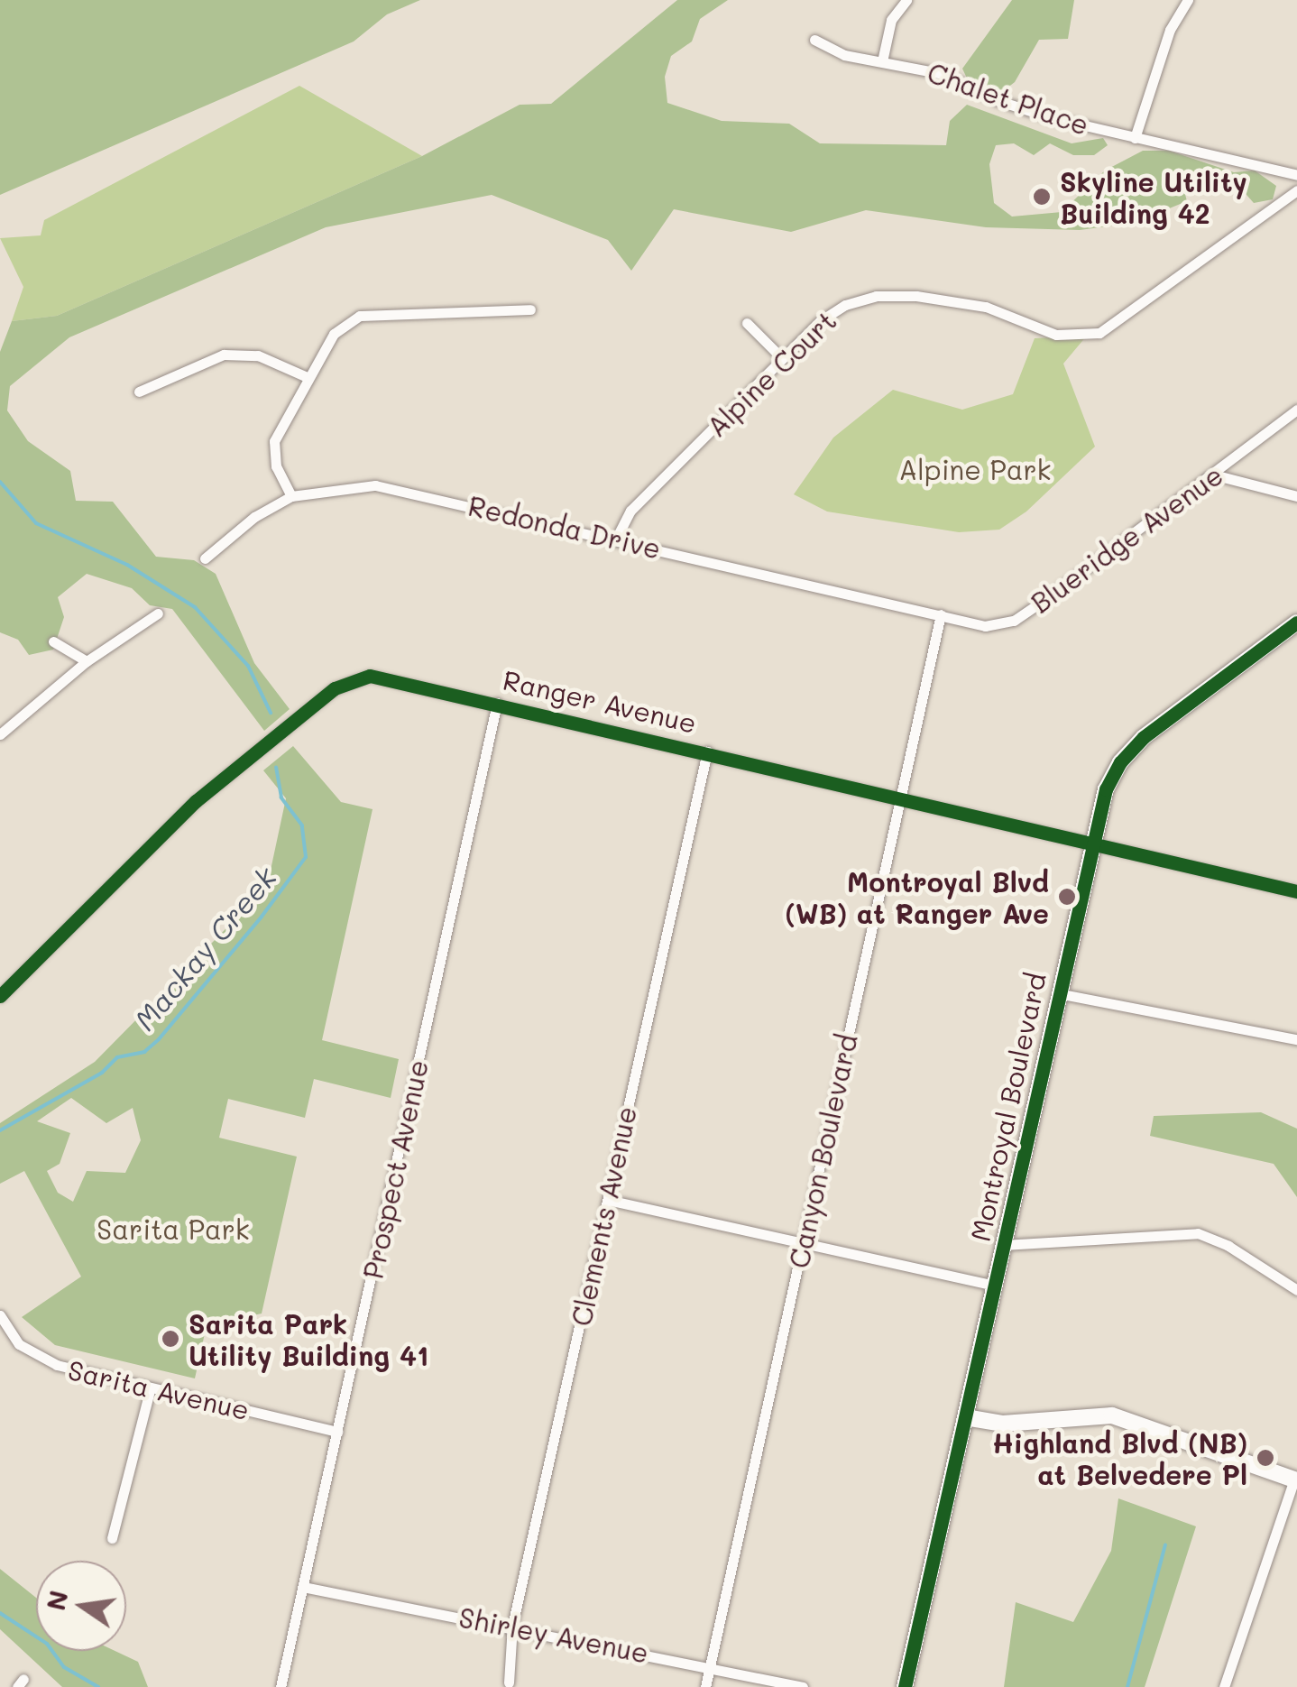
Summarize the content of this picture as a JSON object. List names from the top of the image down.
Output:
{
  "streets": {
    "street": [
      "Chalet Place",
      "Alpine Court",
      "Redonda Drive",
      "Blueridge Avenue",
      "Ranger Avenue",
      "Montroyal Boulevard",
      "Canyon Boulevard",
      "Prospect Avenue",
      "Clements Avenue",
      "Sarita Avenue",
      "Shirley Avenue"
    ]
  },
  "crossings": [
    ["Alpine Court", "Redonda Drive"],
    ["Redonda Drive", "Blueridge Avenue"],
    ["Redonda Drive", "Canyon Boulevard"],
    ["Blueridge Avenue", "Canyon Boulevard"],
    ["Ranger Avenue", "Montroyal Boulevard"],
    ["Ranger Avenue", "Canyon Boulevard"],
    ["Ranger Avenue", "Prospect Avenue"],
    ["Ranger Avenue", "Clements Avenue"],
    ["Canyon Boulevard", "Shirley Avenue"],
    ["Prospect Avenue", "Sarita Avenue"],
    ["Prospect Avenue", "Shirley Avenue"],
    ["Clements Avenue", "Shirley Avenue"]
  ],
  "water": ["Mackay Creek"],
  "parks": ["Alpine Park", "Sarita Park"],
  "places": [
    "Skyline Utility Building 42",
    "Montroyal Blvd (WB) at Ranger Ave",
    "Sarita Park Utility Building 41",
    "Highland Blvd (NB) at Belvedere Pl"
  ],
  "north": "left"
}
